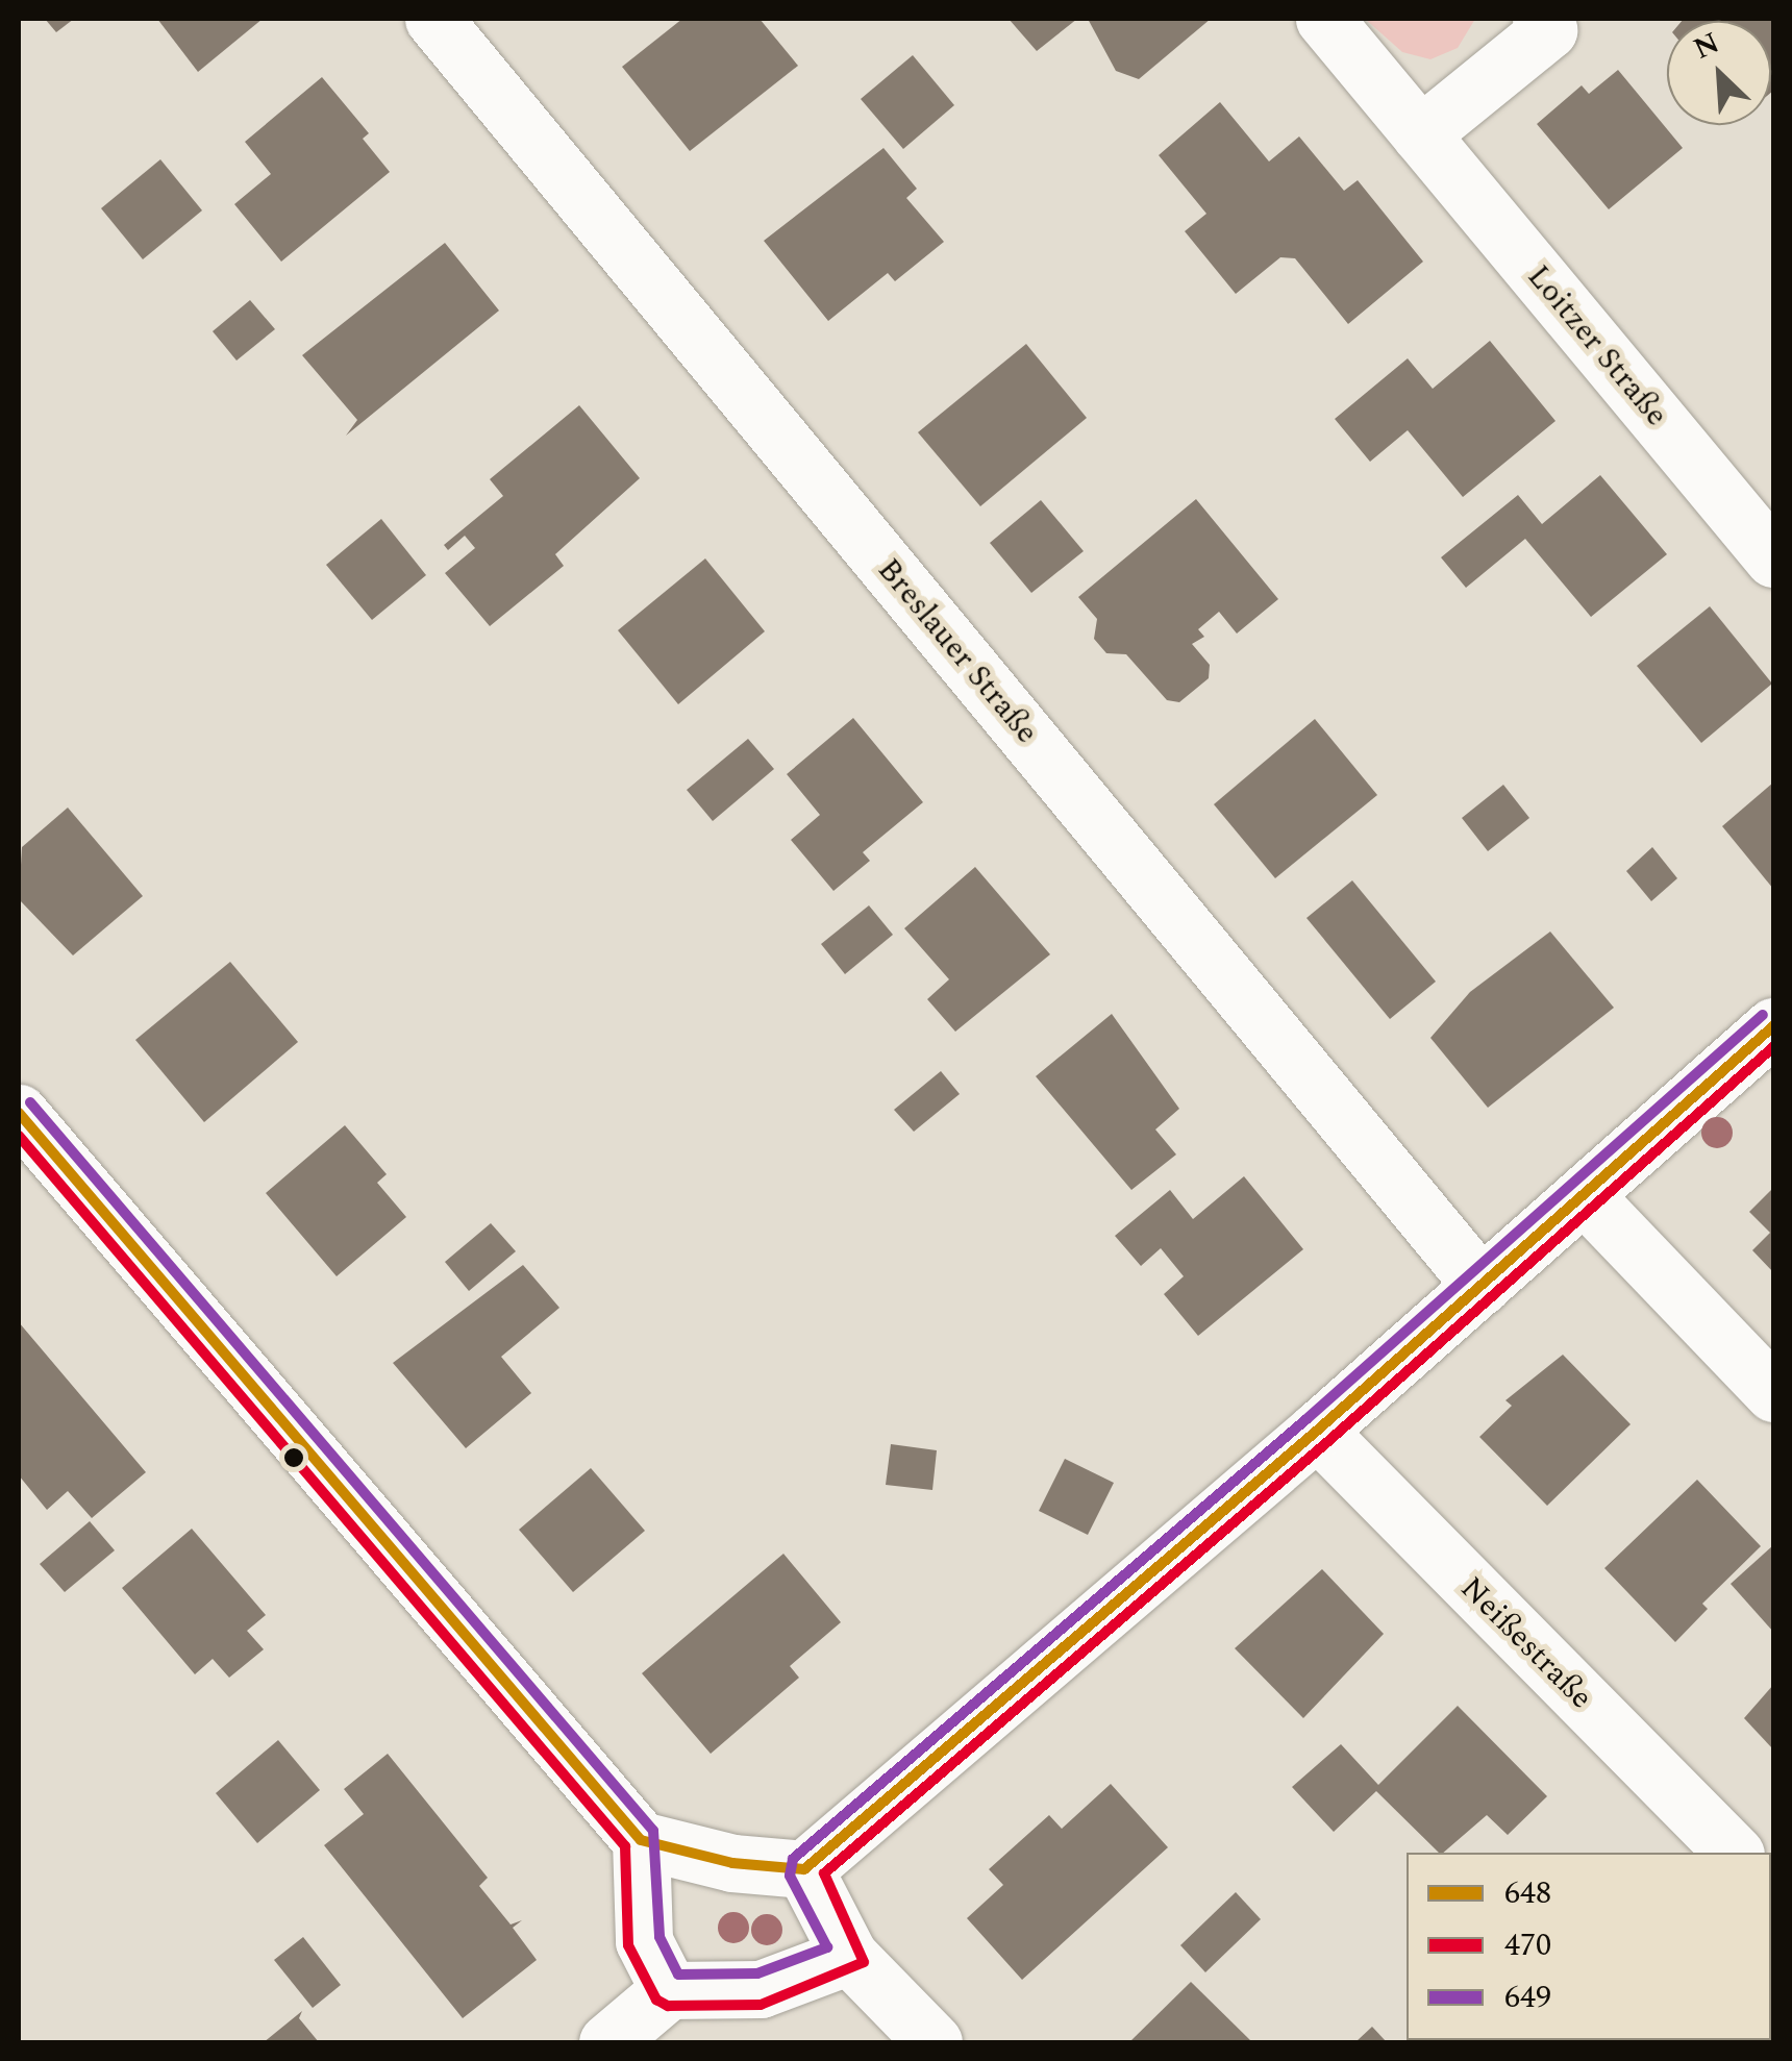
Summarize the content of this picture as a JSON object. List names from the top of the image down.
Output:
{
  "streets": {
    "street": ["Loitzer Straße", "Breslauer Straße", "Neißestraße"]
  },
  "lines": ["transit line 649", "transit line 648", "transit line 470"],
  "legend": ["648", "470", "649"],
  "north": "top left"
}
